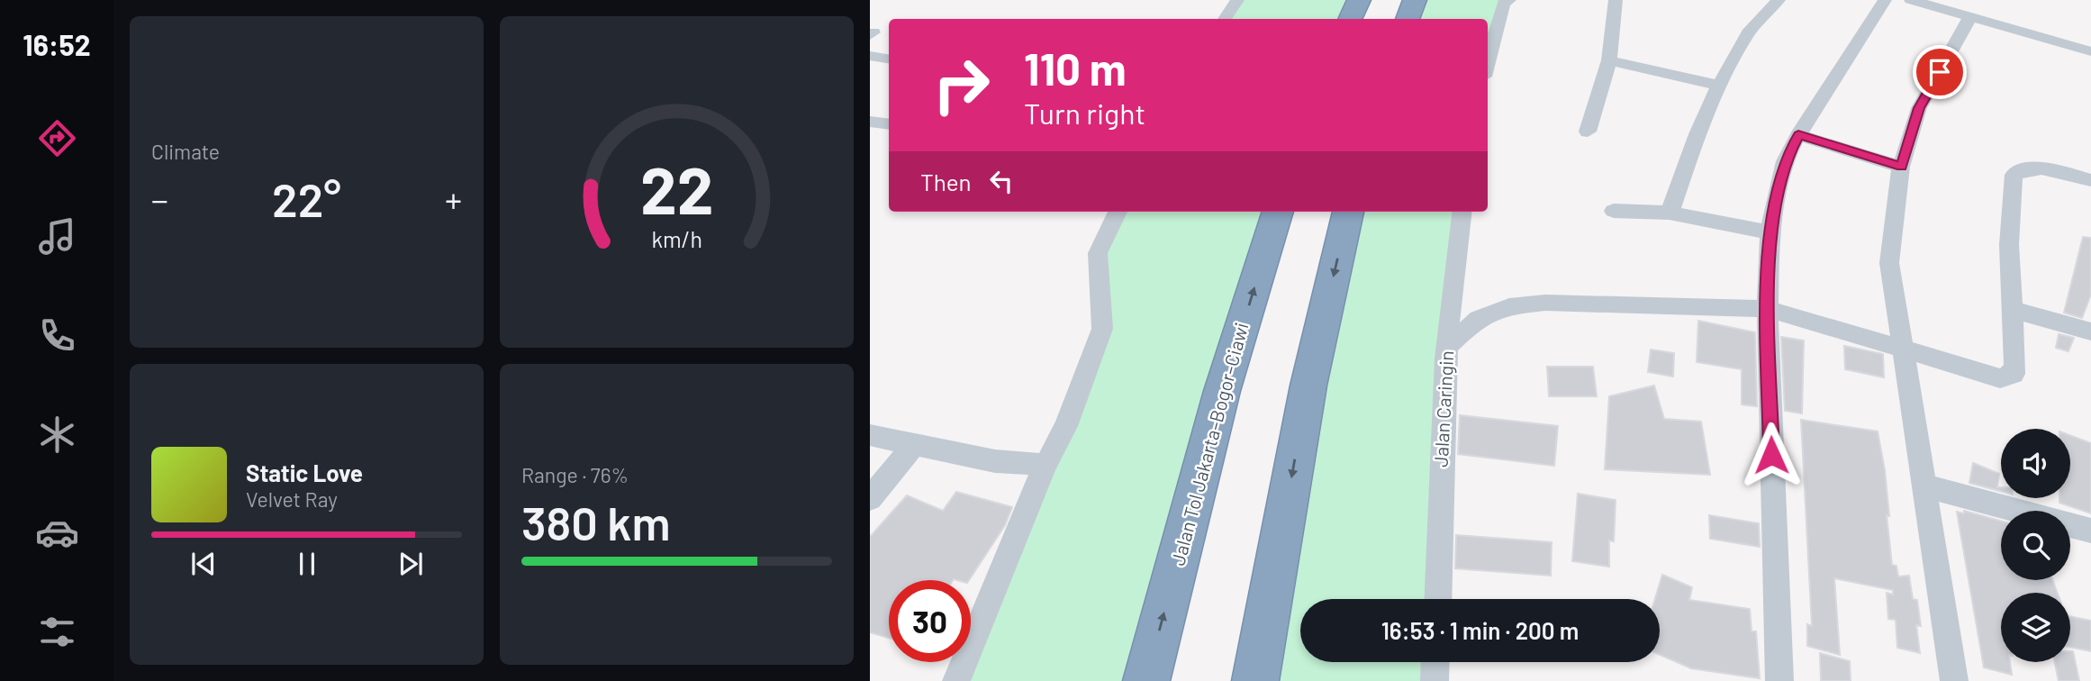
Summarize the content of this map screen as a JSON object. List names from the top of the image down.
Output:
{
  "streets": {
    "highway": ["Jalan Tol Jakarta–Bogor–Ciawi"],
    "street": ["Jalan Caringin"]
  },
  "page": {
    "tabs": "16:52",
    "tile": [
      "Climate",
      ["Range · 76%", "380 km"]
    ],
    "turn": ["110 m", "Turn right"],
    "then": "Then",
    "heat": ["−", "22°", "+"],
    "song": ["Static Love", "Velvet Ray"],
    "limit": "30",
    "trip": "16:53 · 1 min · 200 m",
    "gauge": ["22", "km/h"]
  }
}
